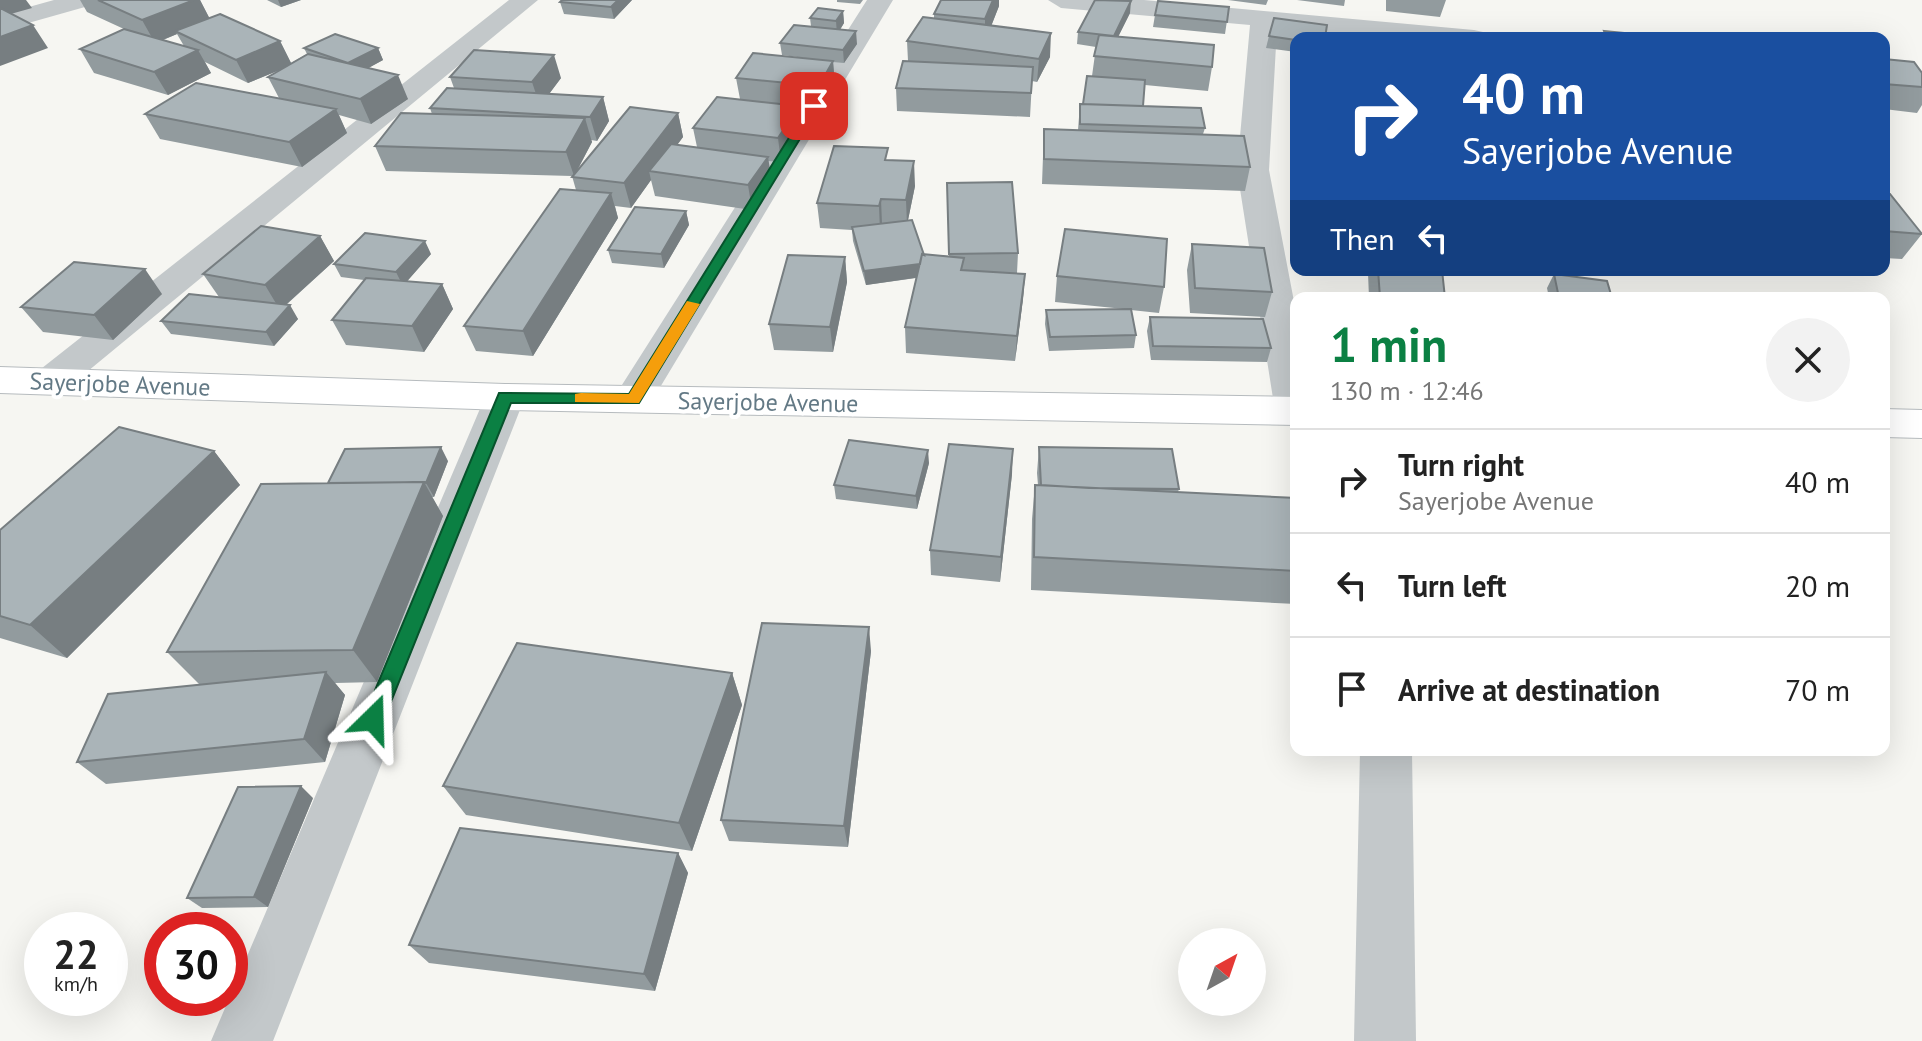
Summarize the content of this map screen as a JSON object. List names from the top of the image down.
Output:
{
  "streets": {
    "main road": ["Sayerjobe Avenue"]
  },
  "north": "top right",
  "page": {
    "turn": ["40 m", "Sayerjobe Avenue"],
    "then": "Then",
    "heading": ["1 min", "130 m · 12:46"],
    "list": [
      {
        "name": "Turn right",
        "note": "Sayerjobe Avenue",
        "value": "40 m"
      },
      {
        "name": "Turn left",
        "value": "20 m"
      },
      {
        "name": "Arrive at destination",
        "value": "70 m"
      }
    ],
    "speed": "22 km/h",
    "limit": "30"
  }
}
